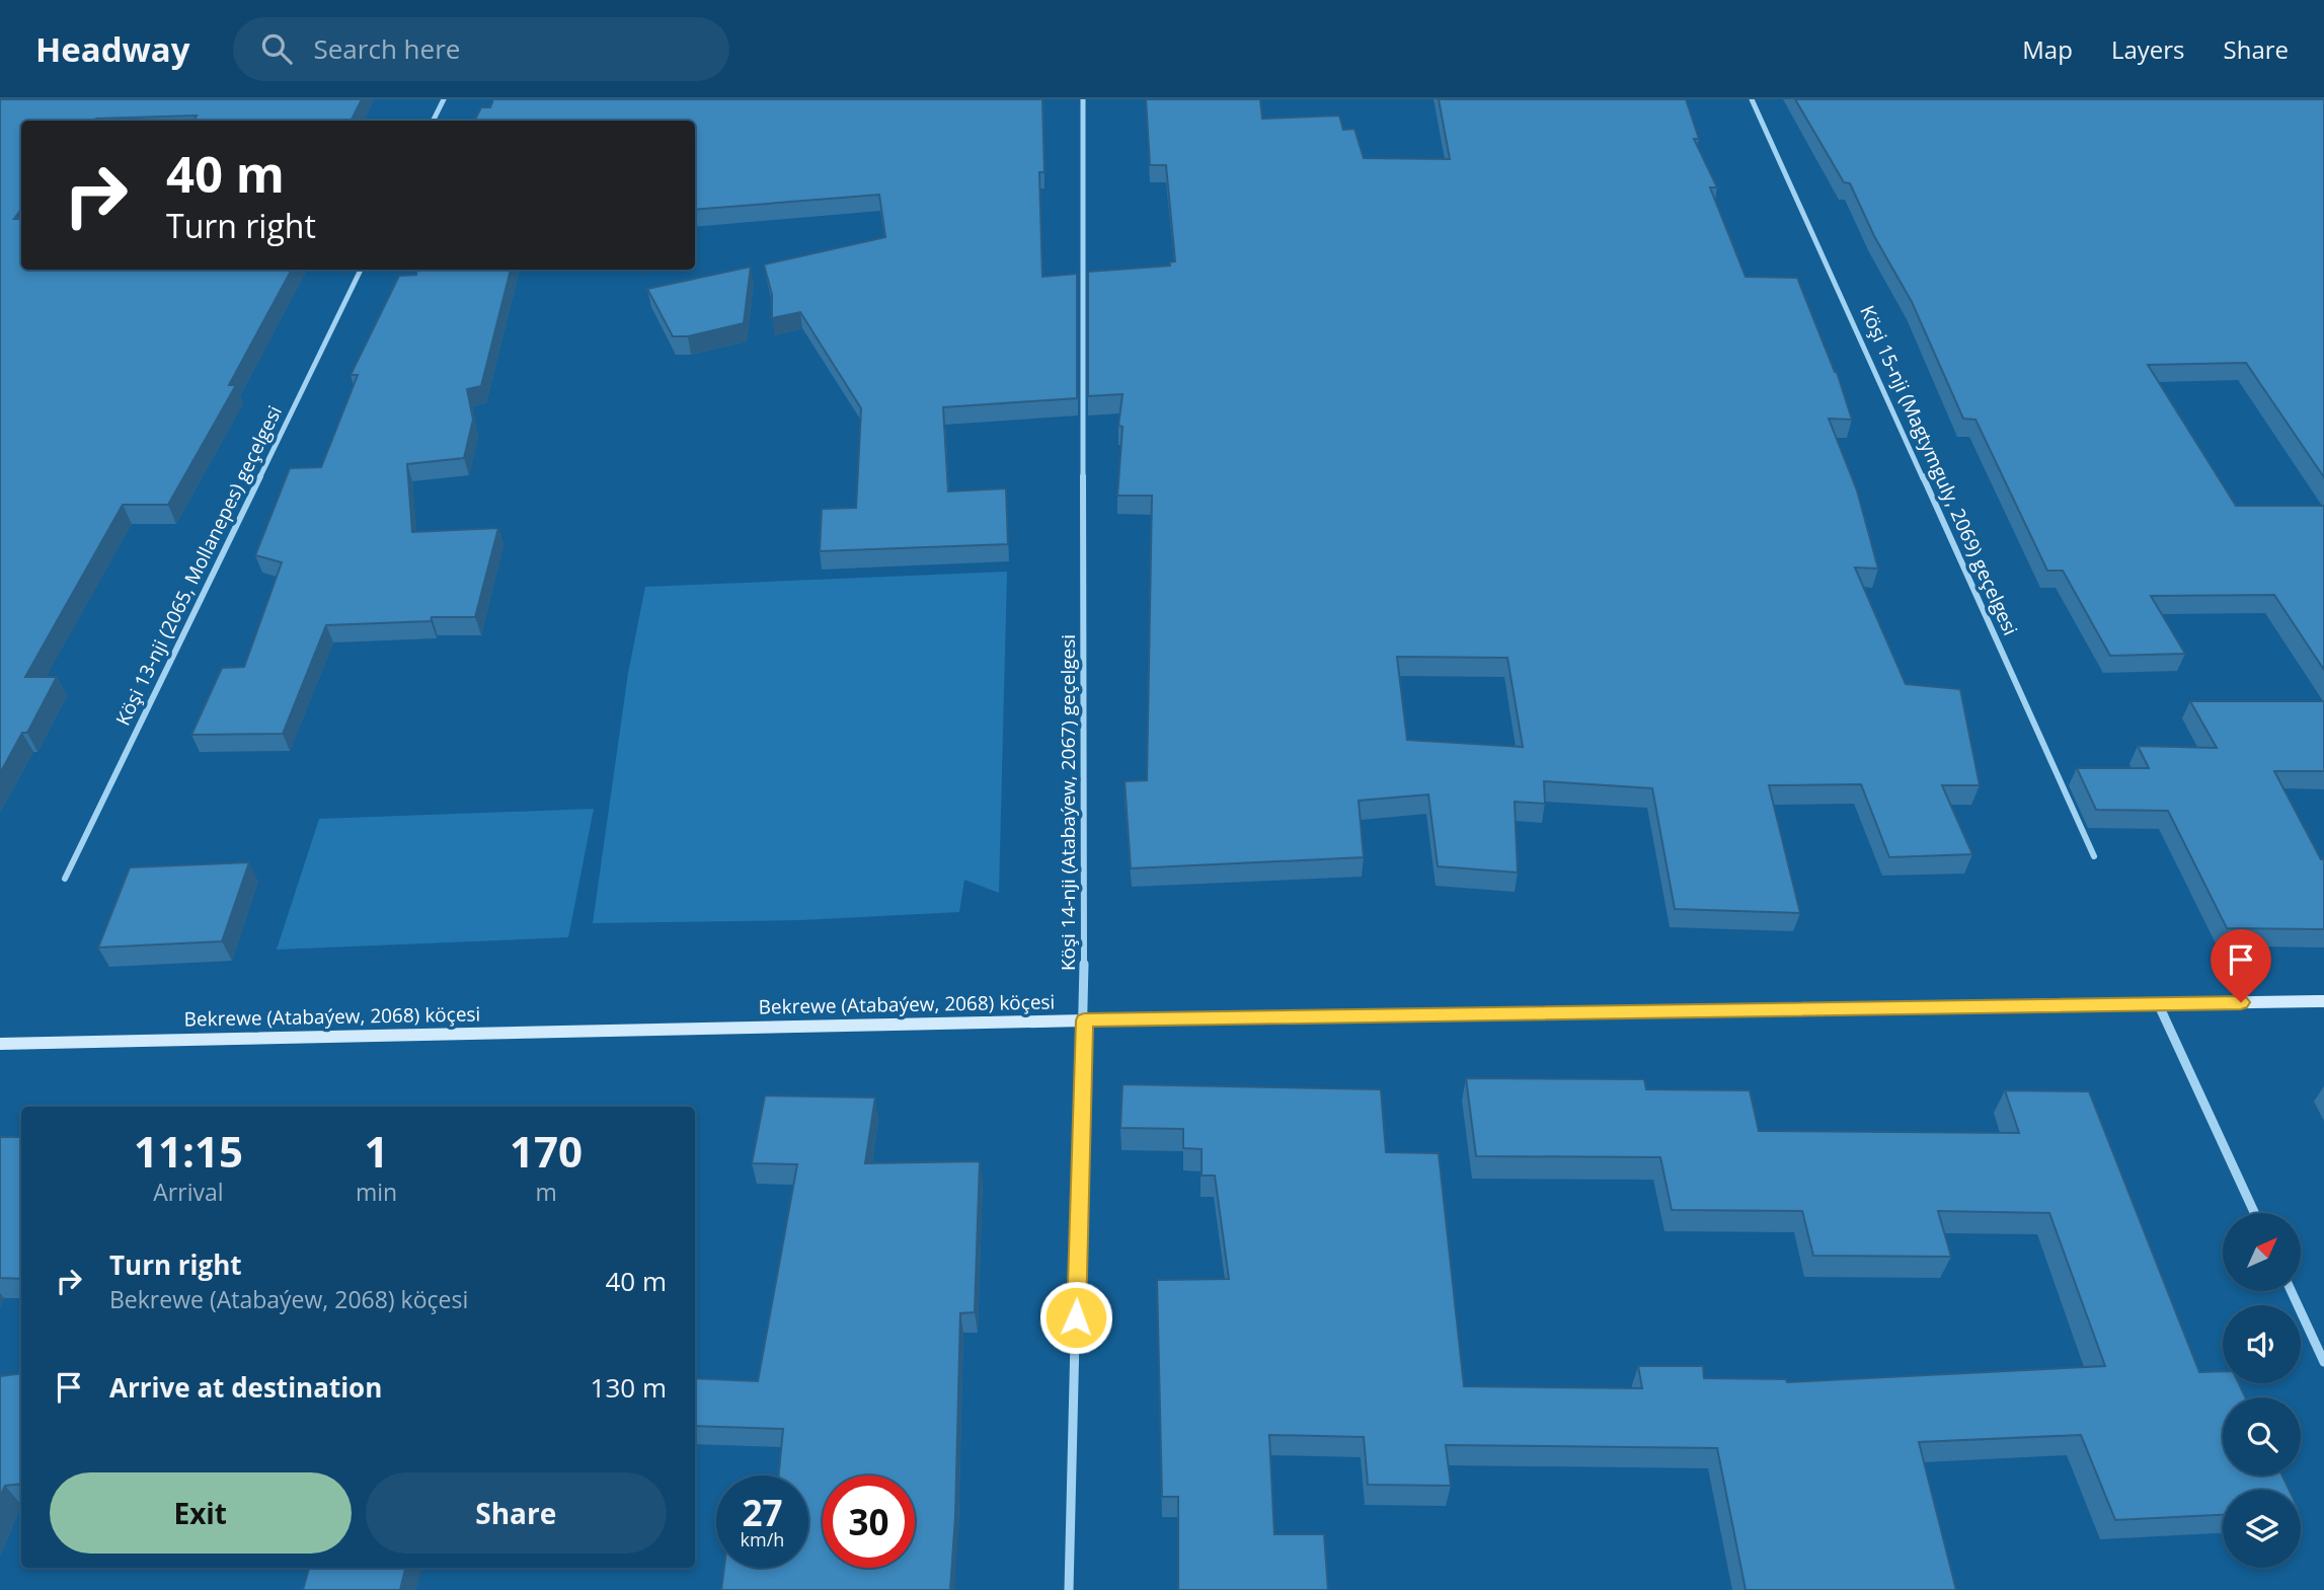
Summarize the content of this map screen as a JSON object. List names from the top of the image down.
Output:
{
  "streets": {
    "main road": ["Bekrewe (Atabaýew, 2068) köçesi"],
    "street": ["Köşi 15-nji (Magtymguly, 2069) geçelgesi", "Köşi 13-nji (2065, Mollanepes) geçelgesi", "Köşi 14-nji (Atabaýew, 2067) geçelgesi"]
  },
  "crossings": [
    ["Köşi 14-nji (Atabaýew, 2067) geçelgesi", "Bekrewe (Atabaýew, 2068) köçesi"]
  ],
  "north": "top right",
  "page": {
    "header": "Headway",
    "search": "Search here",
    "nav": ["Map", "Layers", "Share"],
    "turn": ["40 m", "Turn right"],
    "eta": [
      "11:15",
      "Arrival",
      "1",
      "min",
      "170",
      "m"
    ],
    "list": [
      {
        "name": "Turn right",
        "note": "Bekrewe (Atabaýew, 2068) köçesi",
        "value": "40 m"
      },
      {
        "name": "Arrive at destination",
        "value": "130 m"
      }
    ],
    "buttons": ["Exit", "Share"],
    "speed": "27 km/h",
    "limit": "30"
  }
}
